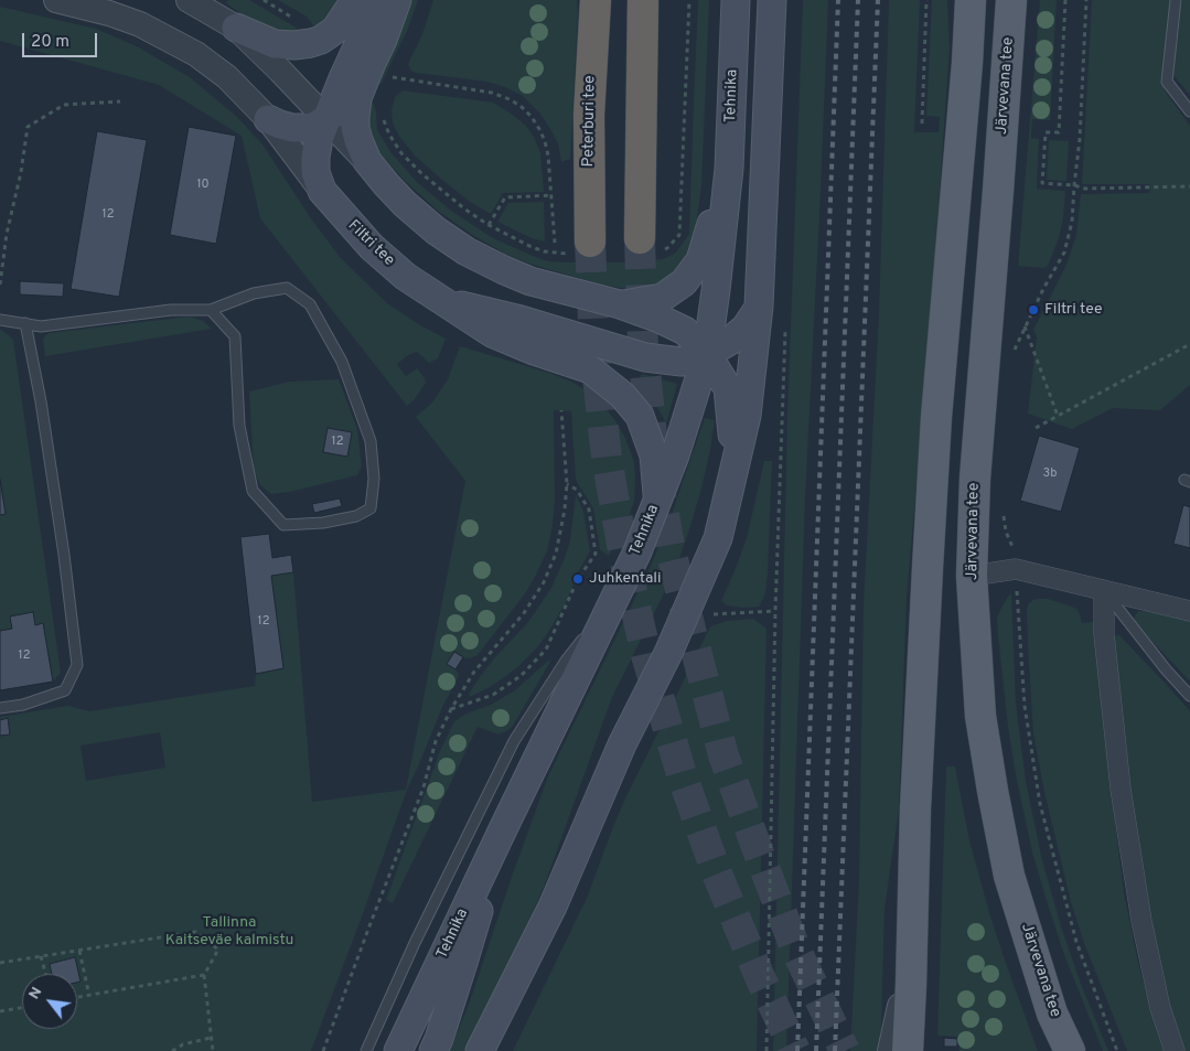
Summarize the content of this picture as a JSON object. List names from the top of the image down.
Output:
{
  "streets": {
    "highway": ["Peterburi tee"],
    "main road": ["Järvevana tee", "Tehnika", "Filtri tee"]
  },
  "crossings": [
    ["Tehnika", "Filtri tee"]
  ],
  "parks": ["Tallinna Kaitseväe kalmistu"],
  "places": ["Filtri tee", "Juhkentali"],
  "house_numbers": [
    "10",
    "12",
    "12",
    "3b",
    "12",
    "12"
  ],
  "scale_bar": "20 m",
  "north": "top left"
}
